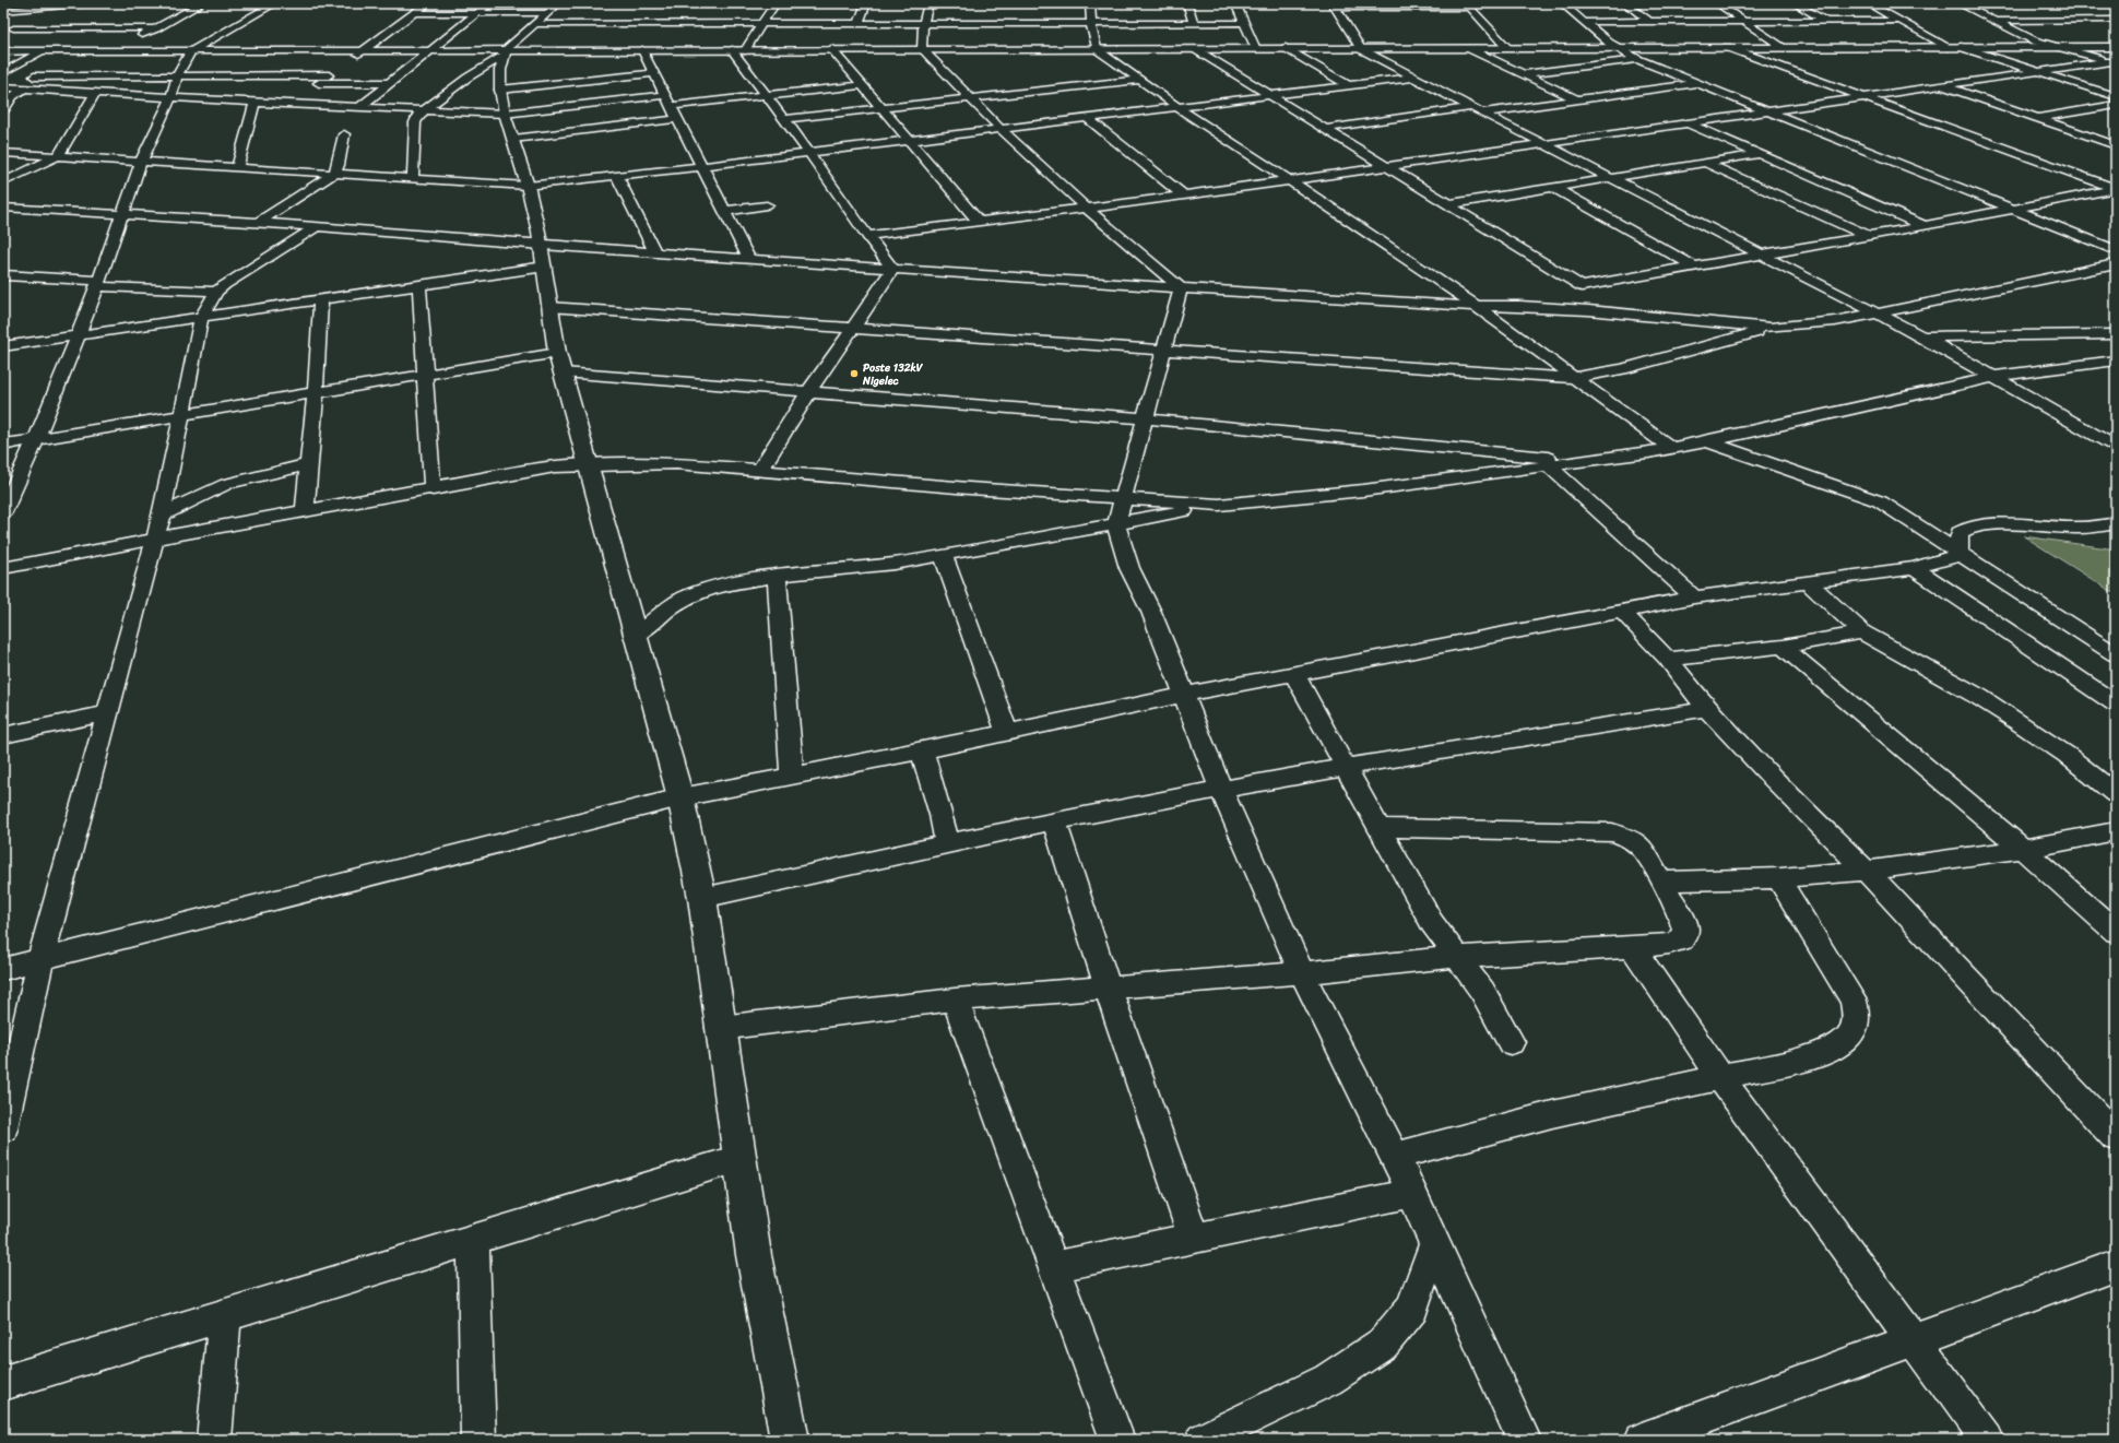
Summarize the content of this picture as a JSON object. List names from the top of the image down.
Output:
{
  "places": ["Poste 132kV Nigelec"]
}
